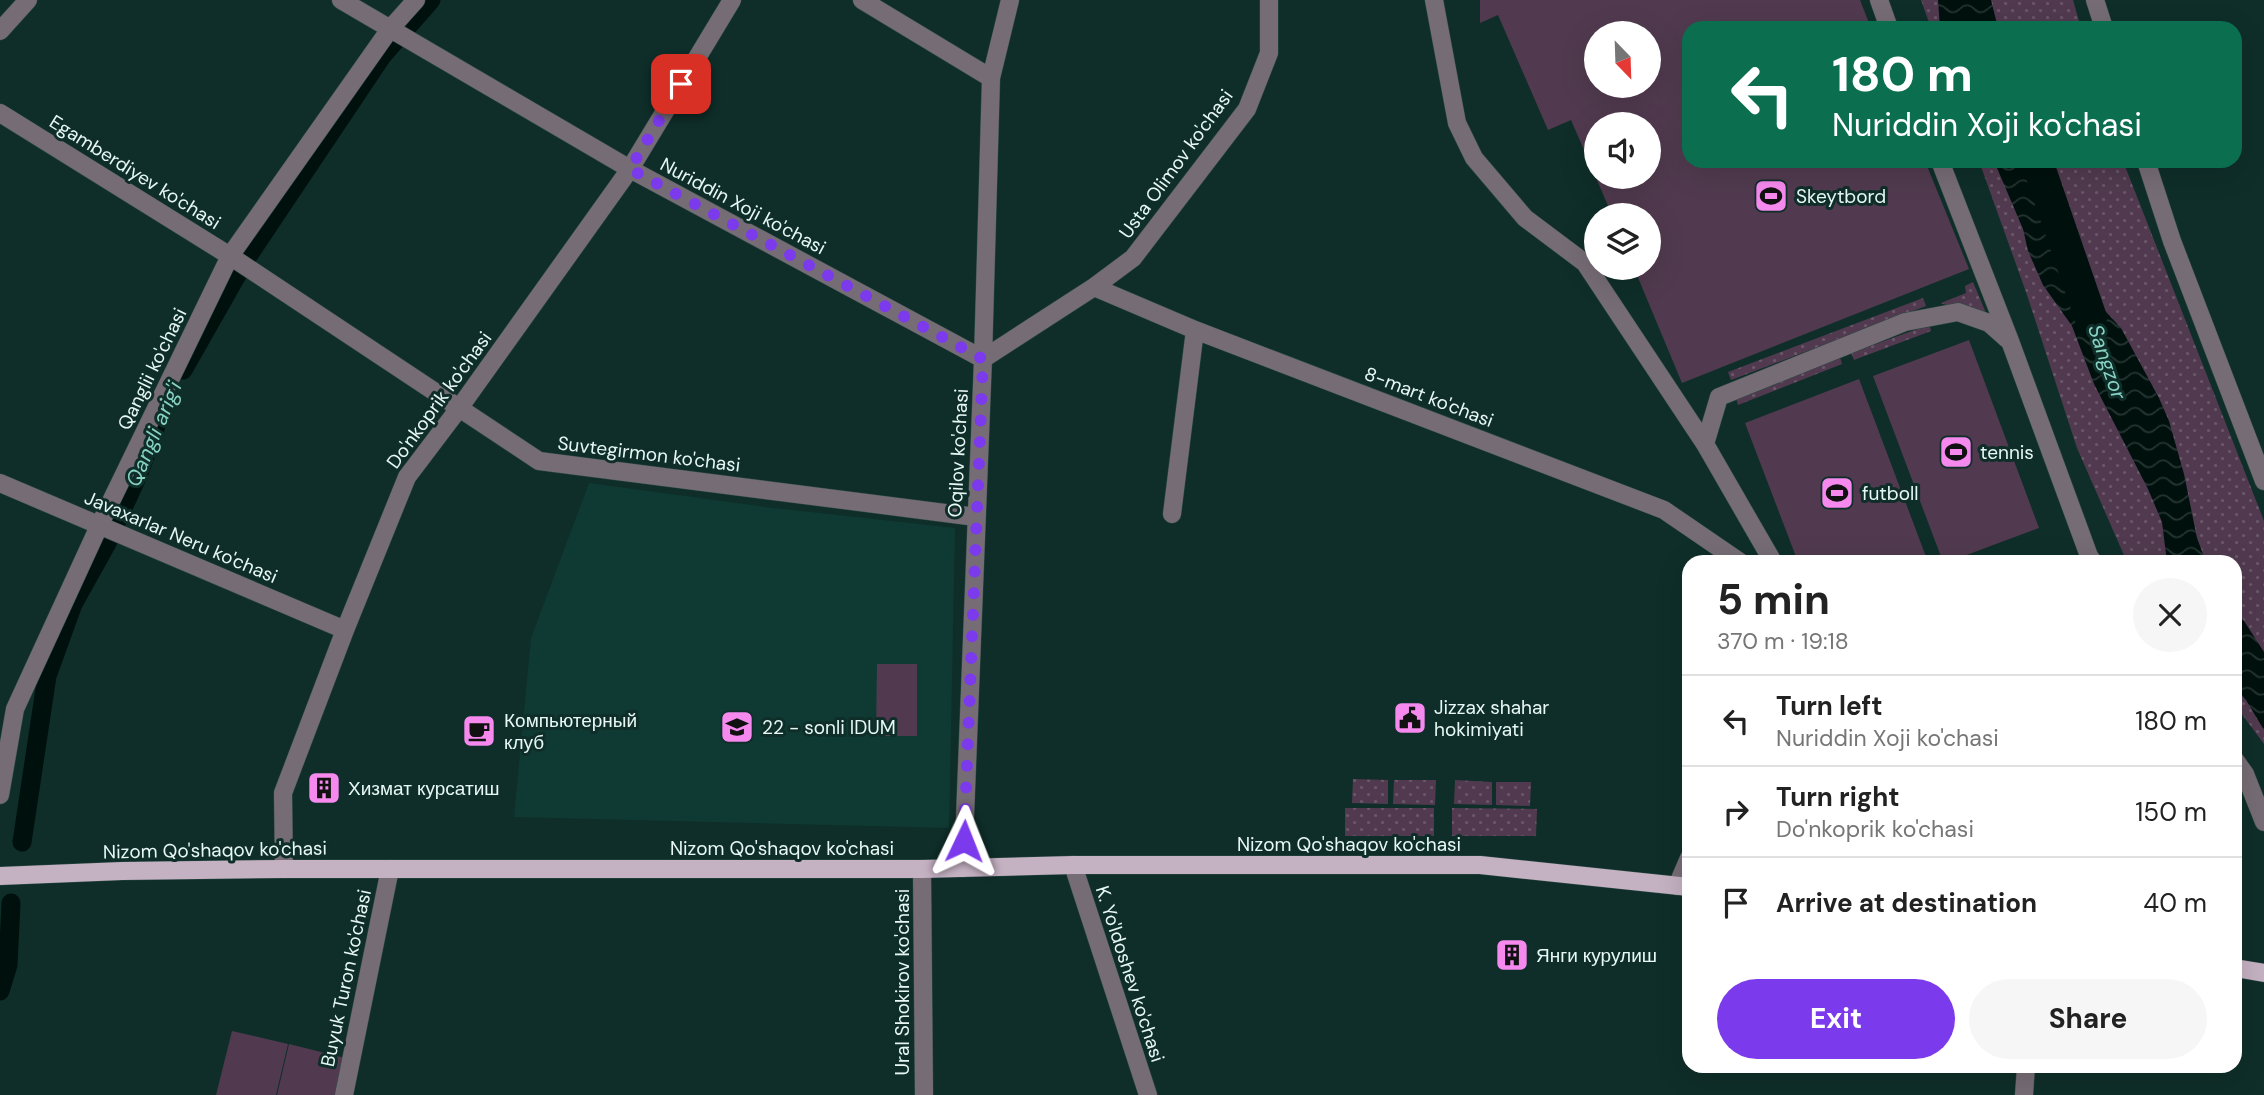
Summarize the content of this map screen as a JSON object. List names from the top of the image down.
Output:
{
  "streets": {
    "main road": ["Nizom Qo'shaqov ko'chasi"],
    "street": [
      "Usta Olimov ko'chasi",
      "Egamberdiyev ko'chasi",
      "Nuriddin Xoji ko'chasi",
      "Qanglii ko'chasi",
      "8-mart ko'chasi",
      "Do'nkoprik ko'chasi",
      "Oqilov ko'chasi",
      "Suvtegirmon ko'chasi",
      "Javaxarlar Neru ko'chasi",
      "K. Yo'ldoshev ko'chasi",
      "Buyuk Turon ko'chasi",
      "Ural Shokirov ko'chasi"
    ]
  },
  "crossings": [
    ["Usta Olimov ko'chasi", "Nuriddin Xoji ko'chasi"],
    ["Usta Olimov ko'chasi", "8-mart ko'chasi"],
    ["Usta Olimov ko'chasi", "Oqilov ko'chasi"],
    ["Egamberdiyev ko'chasi", "Qanglii ko'chasi"],
    ["Egamberdiyev ko'chasi", "Suvtegirmon ko'chasi"],
    ["Nuriddin Xoji ko'chasi", "Qanglii ko'chasi"],
    ["Nuriddin Xoji ko'chasi", "Do'nkoprik ko'chasi"],
    ["Nuriddin Xoji ko'chasi", "Oqilov ko'chasi"],
    ["Qanglii ko'chasi", "Suvtegirmon ko'chasi"],
    ["Qanglii ko'chasi", "Javaxarlar Neru ko'chasi"],
    ["Do'nkoprik ko'chasi", "Suvtegirmon ko'chasi"],
    ["Do'nkoprik ko'chasi", "Javaxarlar Neru ko'chasi"],
    ["Do'nkoprik ko'chasi", "Nizom Qo'shaqov ko'chasi"],
    ["Oqilov ko'chasi", "Suvtegirmon ko'chasi"],
    ["Oqilov ko'chasi", "Nizom Qo'shaqov ko'chasi"],
    ["Nizom Qo'shaqov ko'chasi", "K. Yo'ldoshev ko'chasi"],
    ["Nizom Qo'shaqov ko'chasi", "Buyuk Turon ko'chasi"],
    ["Nizom Qo'shaqov ko'chasi", "Ural Shokirov ko'chasi"]
  ],
  "water": ["Sangzor", "Qangli arig'i"],
  "places": {
    "sports": ["Skeytbord", "tennis", "futboll"],
    "public building": ["Jizzax shahar hokimiyati"],
    "school or university": ["22 - sonli IDUM"],
    "cafe": ["Компьютерный клуб"],
    "building": ["Хизмат курсатиш", "Янги курулиш"]
  },
  "north": "bottom right",
  "page": {
    "turn": ["180 m", "Nuriddin Xoji ko'chasi"],
    "heading": ["5 min", "370 m · 19:18"],
    "list": [
      {
        "name": "Turn left",
        "note": "Nuriddin Xoji ko'chasi",
        "value": "180 m"
      },
      {
        "name": "Turn right",
        "note": "Do'nkoprik ko'chasi",
        "value": "150 m"
      },
      {
        "name": "Arrive at destination",
        "value": "40 m"
      }
    ],
    "buttons": ["Exit", "Share"]
  }
}
